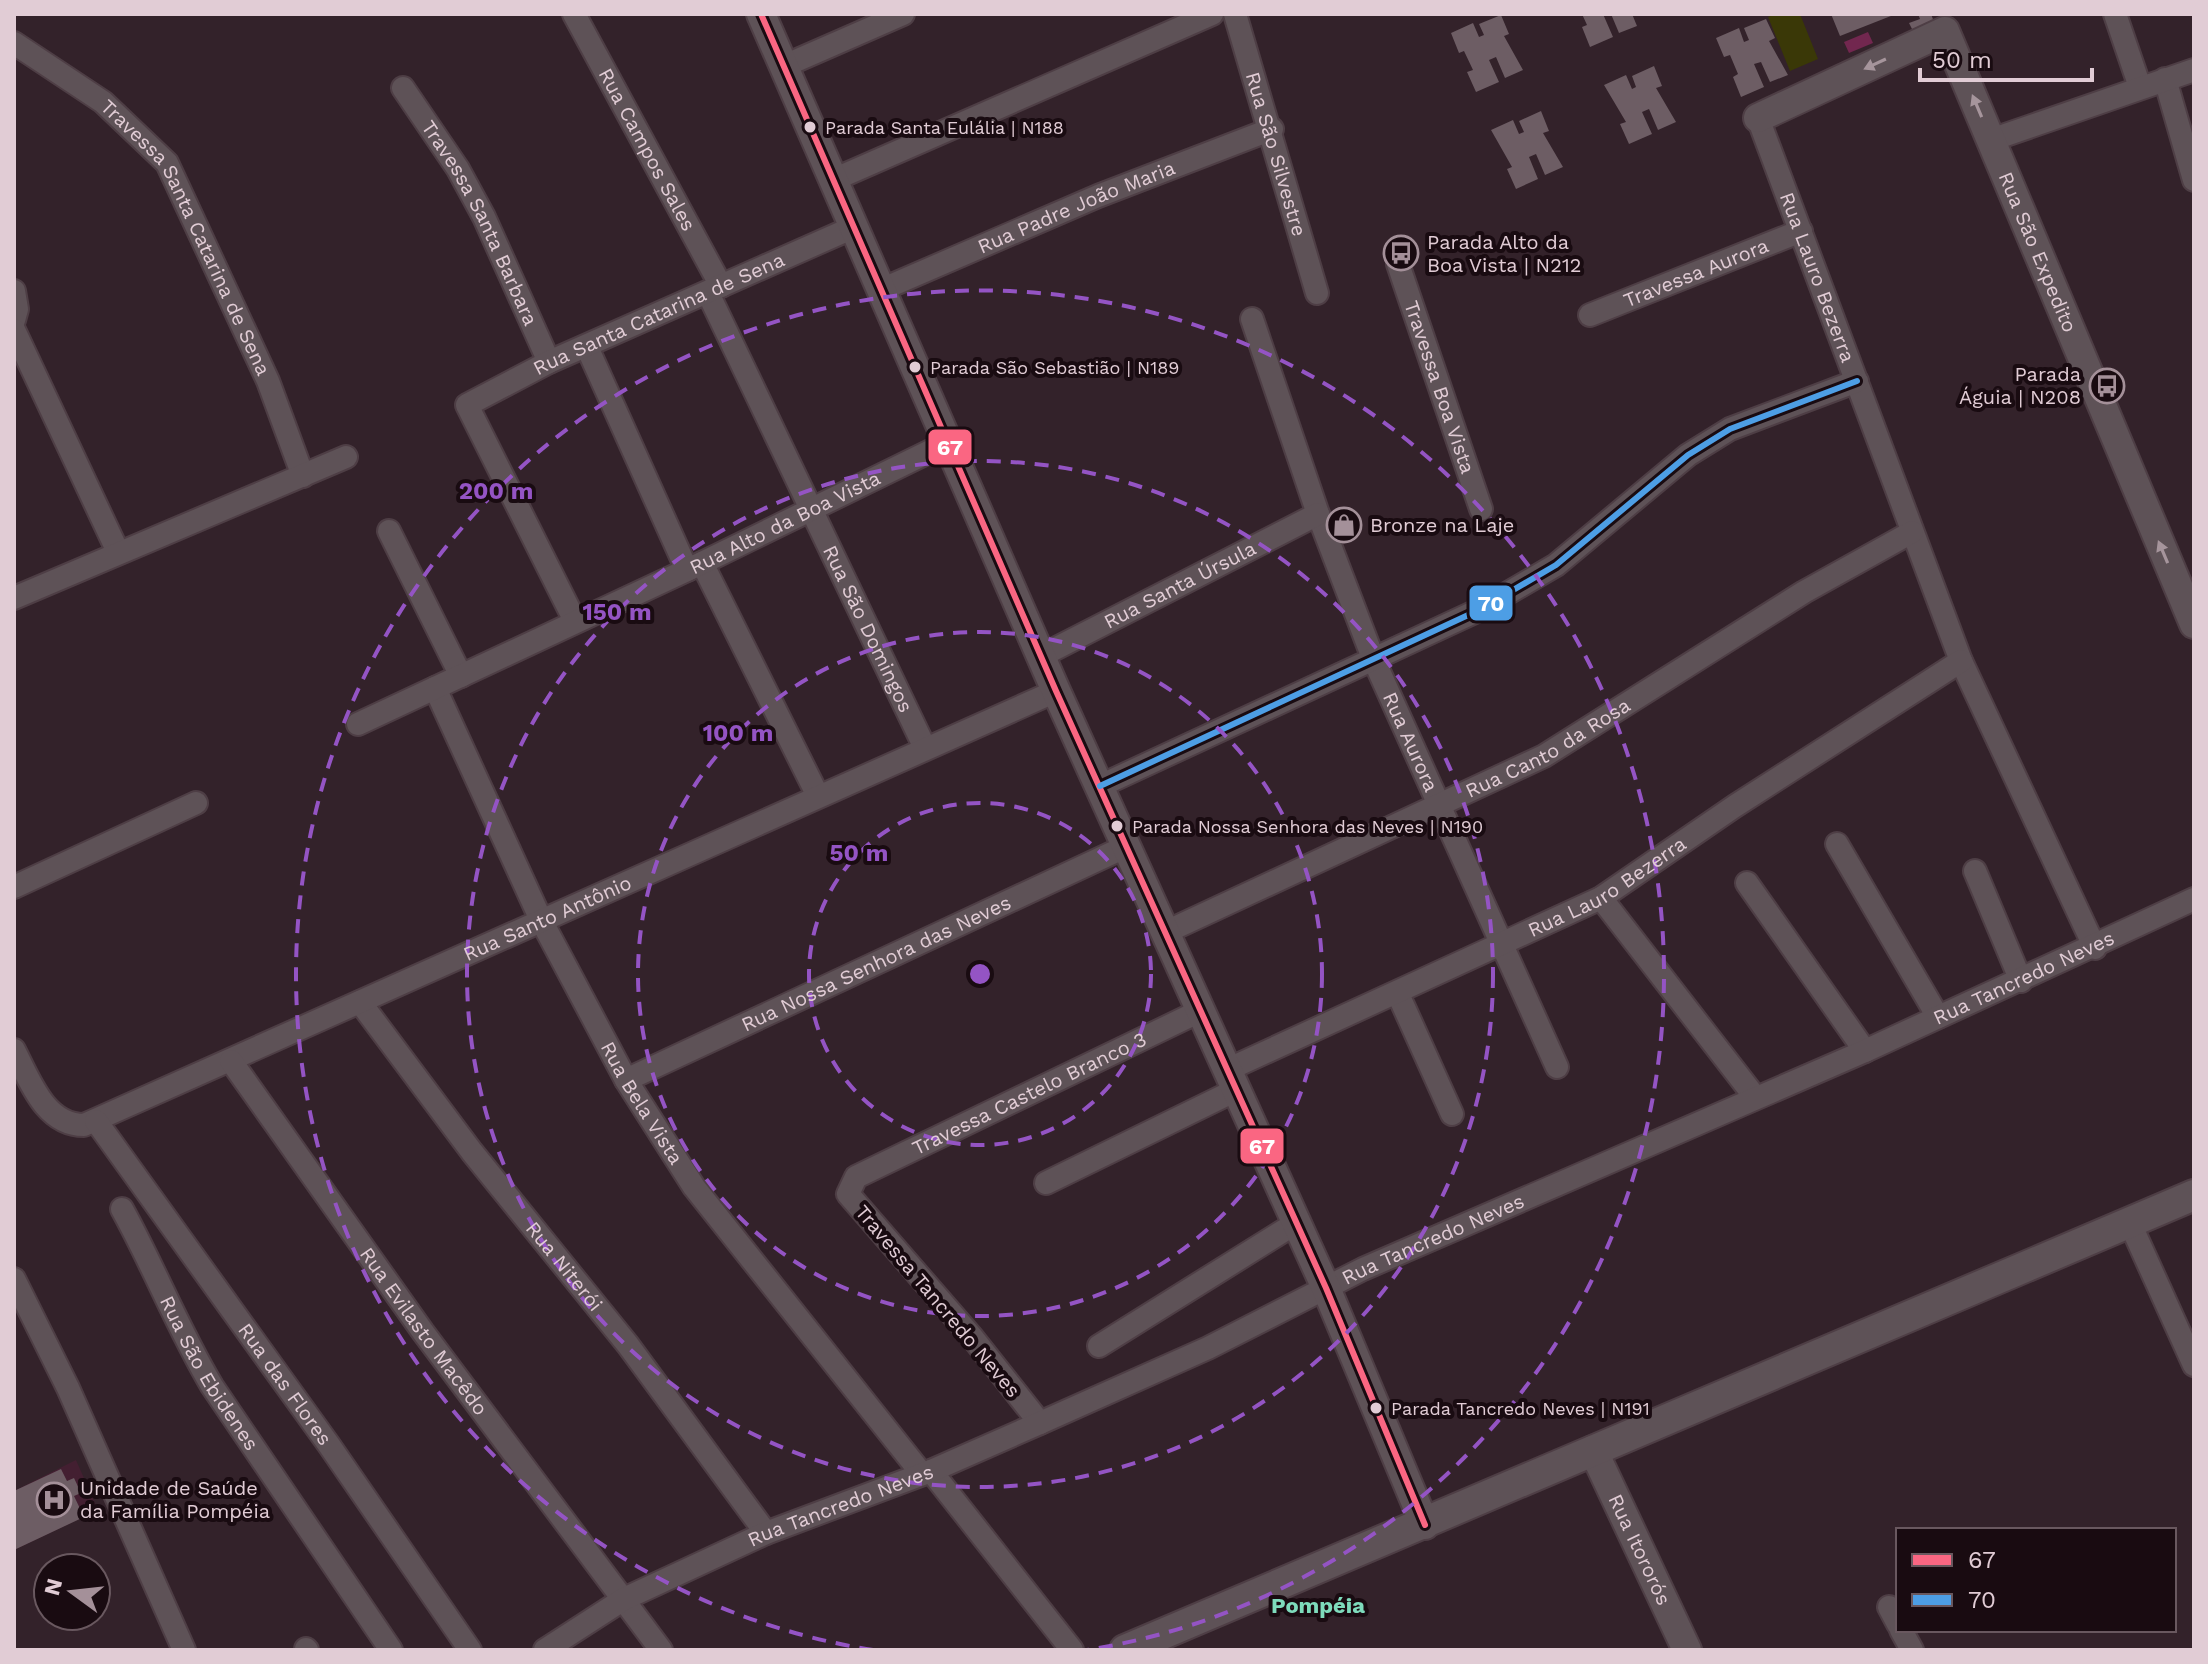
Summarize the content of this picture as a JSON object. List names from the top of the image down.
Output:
{
  "streets": {
    "street": [
      "Rua Campos Sales",
      "Rua São Silvestre",
      "Rua Padre João Maria",
      "Travessa Santa Barbara",
      "Travessa Santa Catarina de Sena",
      "Rua São Expedito",
      "Travessa Aurora",
      "Rua Lauro Bezerra",
      "Rua Santa Catarina de Sena",
      "Travessa Boa Vista",
      "Rua Alto da Boa Vista",
      "Rua Santa Úrsula",
      "Rua São Domingos",
      "Rua Aurora",
      "Rua Canto da Rosa",
      "Rua Santo Antônio",
      "Rua Nossa Senhora das Neves",
      "Rua Tancredo Neves",
      "Travessa Castelo Branco 3",
      "Rua Bela Vista",
      "Rua Niterói",
      "Travessa Tancredo Neves",
      "Rua Evilasto Macêdo",
      "Rua São Ebidenes",
      "Rua das Flores",
      "Rua Itororós"
    ]
  },
  "crossings": [
    ["Rua Campos Sales", "Rua Santa Catarina de Sena"],
    ["Rua Campos Sales", "Rua São Domingos"],
    ["Rua São Silvestre", "Rua Padre João Maria"],
    ["Travessa Santa Barbara", "Rua Santa Catarina de Sena"],
    ["Travessa Aurora", "Rua Lauro Bezerra"],
    ["Rua Lauro Bezerra", "Rua Aurora"],
    ["Rua Lauro Bezerra", "Rua Canto da Rosa"],
    ["Rua Lauro Bezerra", "Rua Tancredo Neves"],
    ["Rua Santa Catarina de Sena", "Rua Alto da Boa Vista"],
    ["Rua Santa Catarina de Sena", "Rua São Domingos"],
    ["Rua Alto da Boa Vista", "Rua São Domingos"],
    ["Rua Alto da Boa Vista", "Rua Bela Vista"],
    ["Rua Santa Úrsula", "Rua Aurora"],
    ["Rua São Domingos", "Rua Santo Antônio"],
    ["Rua Aurora", "Rua Canto da Rosa"],
    ["Rua Santo Antônio", "Rua Bela Vista"],
    ["Rua Santo Antônio", "Rua Niterói"],
    ["Rua Santo Antônio", "Rua Evilasto Macêdo"],
    ["Rua Santo Antônio", "Rua das Flores"],
    ["Rua Nossa Senhora das Neves", "Rua Bela Vista"],
    ["Rua Tancredo Neves", "Rua Bela Vista"],
    ["Rua Tancredo Neves", "Rua Niterói"],
    ["Rua Tancredo Neves", "Travessa Tancredo Neves"],
    ["Rua Tancredo Neves", "Rua Evilasto Macêdo"],
    ["Travessa Castelo Branco 3", "Travessa Tancredo Neves"]
  ],
  "one_way": ["Rua São Expedito"],
  "districts": ["Pompéia"],
  "places": {
    "other": [
      "Parada Santa Eulália | N188",
      "Parada São Sebastião | N189",
      "Parada Nossa Senhora das Neves | N190",
      "Parada Tancredo Neves | N191"
    ],
    "bus stop": ["Parada Alto da Boa Vista | N212", "Parada Águia | N208"],
    "shop": ["Bronze na Laje"],
    "hospital": ["Unidade de Saúde da Família Pompéia"]
  },
  "lines": ["transit line 67", "transit line 70"],
  "legend": ["67", "70"],
  "scale_bar": "50 m",
  "north": "left",
  "rings": [
    "200 m",
    "150 m",
    "100 m",
    "50 m"
  ]
}
